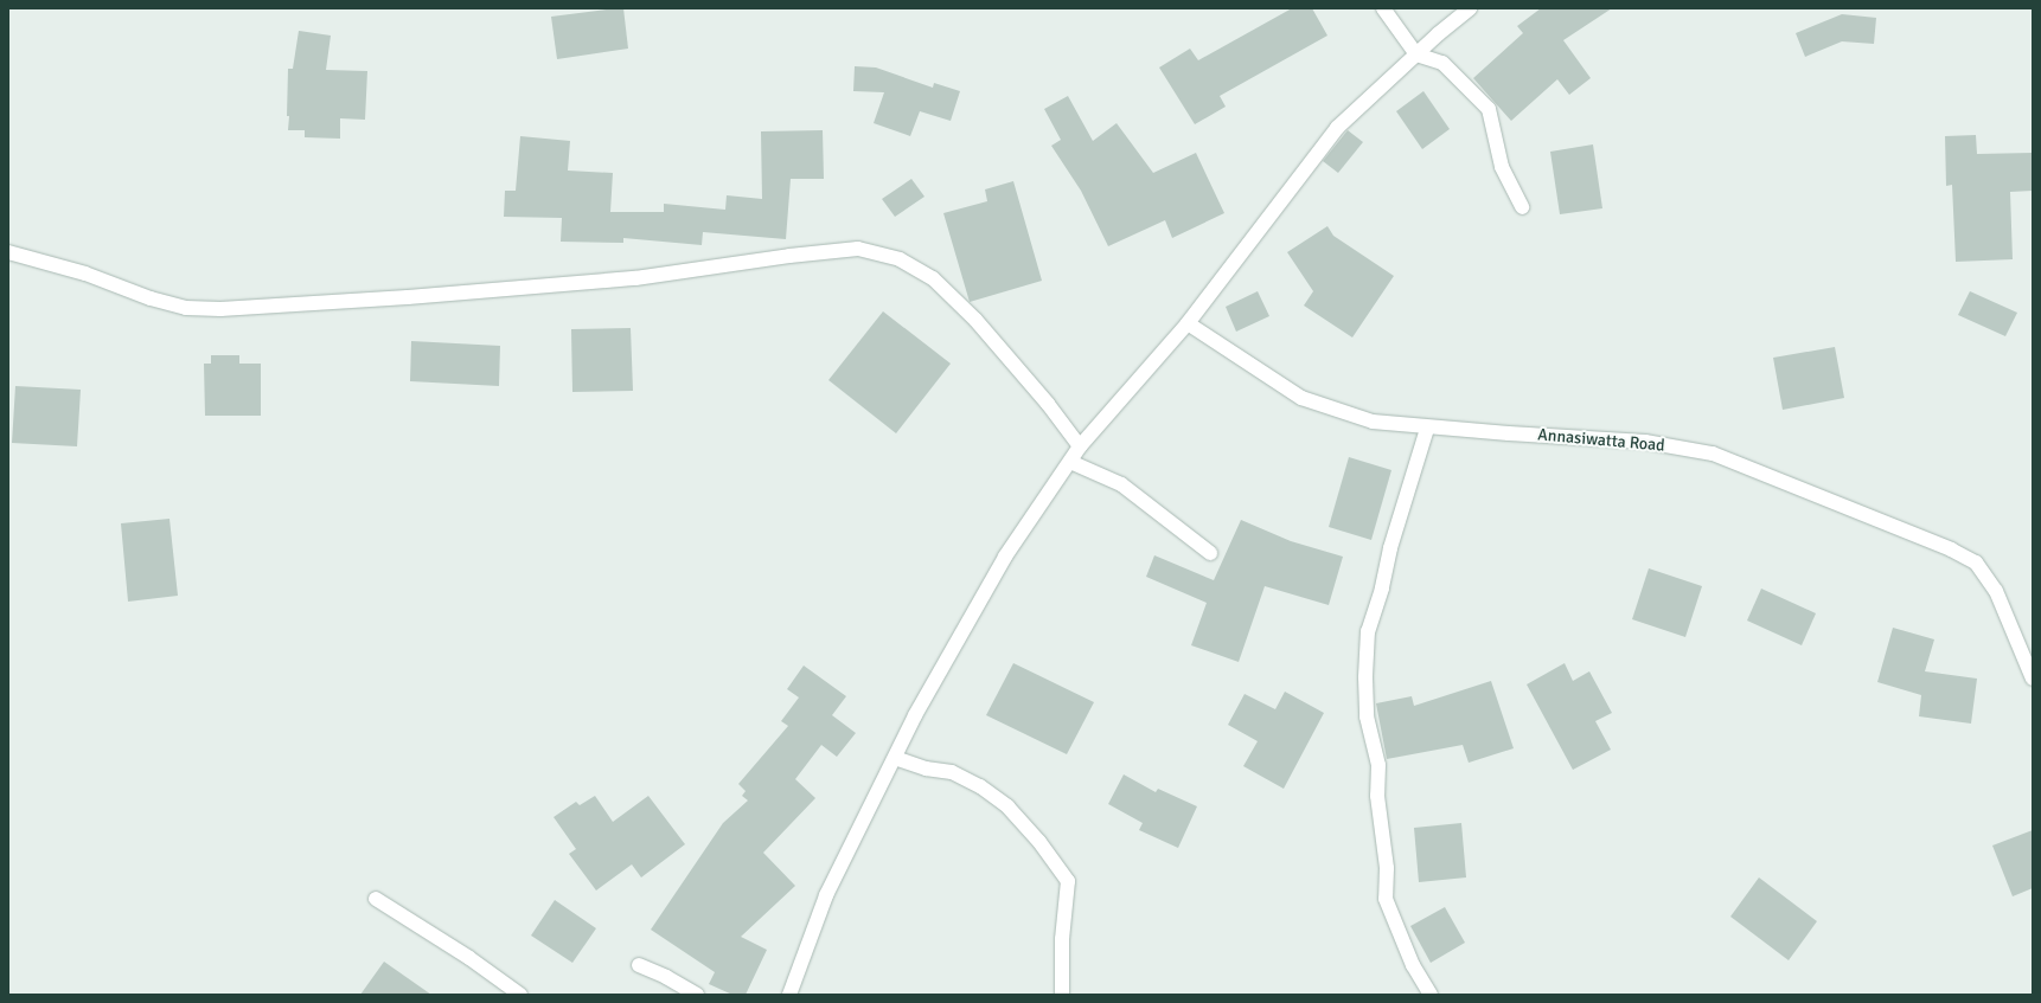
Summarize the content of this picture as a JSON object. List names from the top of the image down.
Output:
{
  "streets": {
    "street": ["Annasiwatta Road"]
  }
}
